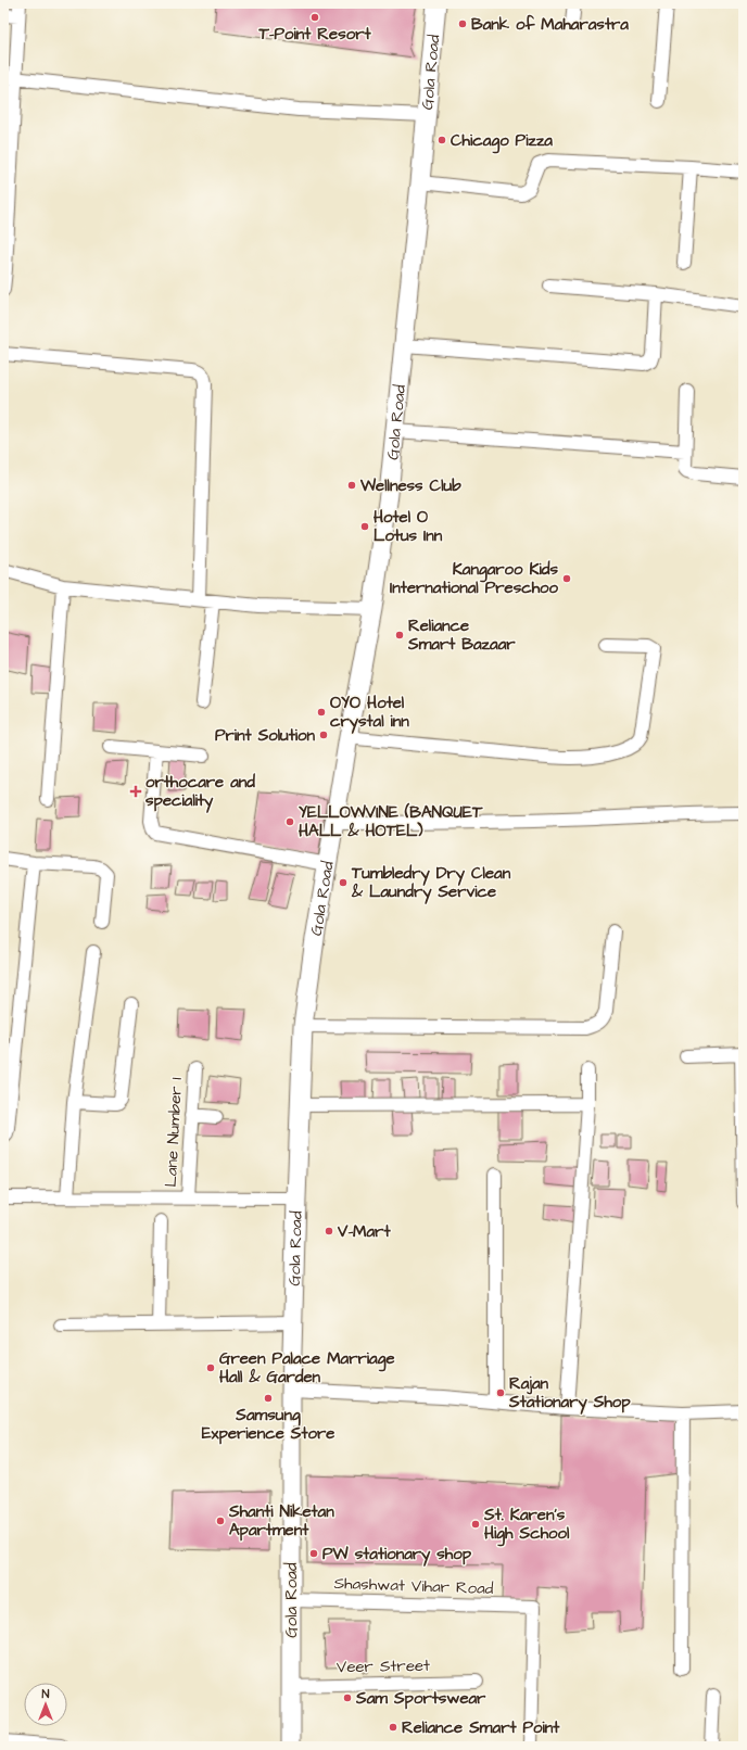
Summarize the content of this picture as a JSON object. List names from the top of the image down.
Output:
{
  "streets": {
    "street": [
      "Gola Road",
      "Lane Number 1",
      "Shashwat Vihar Road",
      "Veer Street"
    ]
  },
  "crossings": [
    ["Gola Road", "Shashwat Vihar Road"],
    ["Gola Road", "Veer Street"]
  ],
  "places": {
    "other": [
      "T-Point Resort",
      "Bank of Maharastra",
      "Chicago Pizza",
      "Wellness Club",
      "Hotel O Lotus Inn",
      "Kangaroo Kids International Preschoo",
      "Reliance Smart Bazaar",
      "OYO Hotel crystal inn",
      "Print Solution",
      "YELLOWVINE (BANQUET HALL & HOTEL)",
      "Tumbledry Dry Clean & Laundry Service",
      "V-Mart",
      "Green Palace Marriage Hall & Garden",
      "Rajan Stationary Shop",
      "Samsung Experience Store",
      "Shanti Niketan Apartment",
      "St. Karen's High School",
      "PW stationary shop",
      "Sam Sportswear",
      "Reliance Smart Point"
    ],
    "health": ["orthocare and speciality"]
  },
  "north": "top"
}
